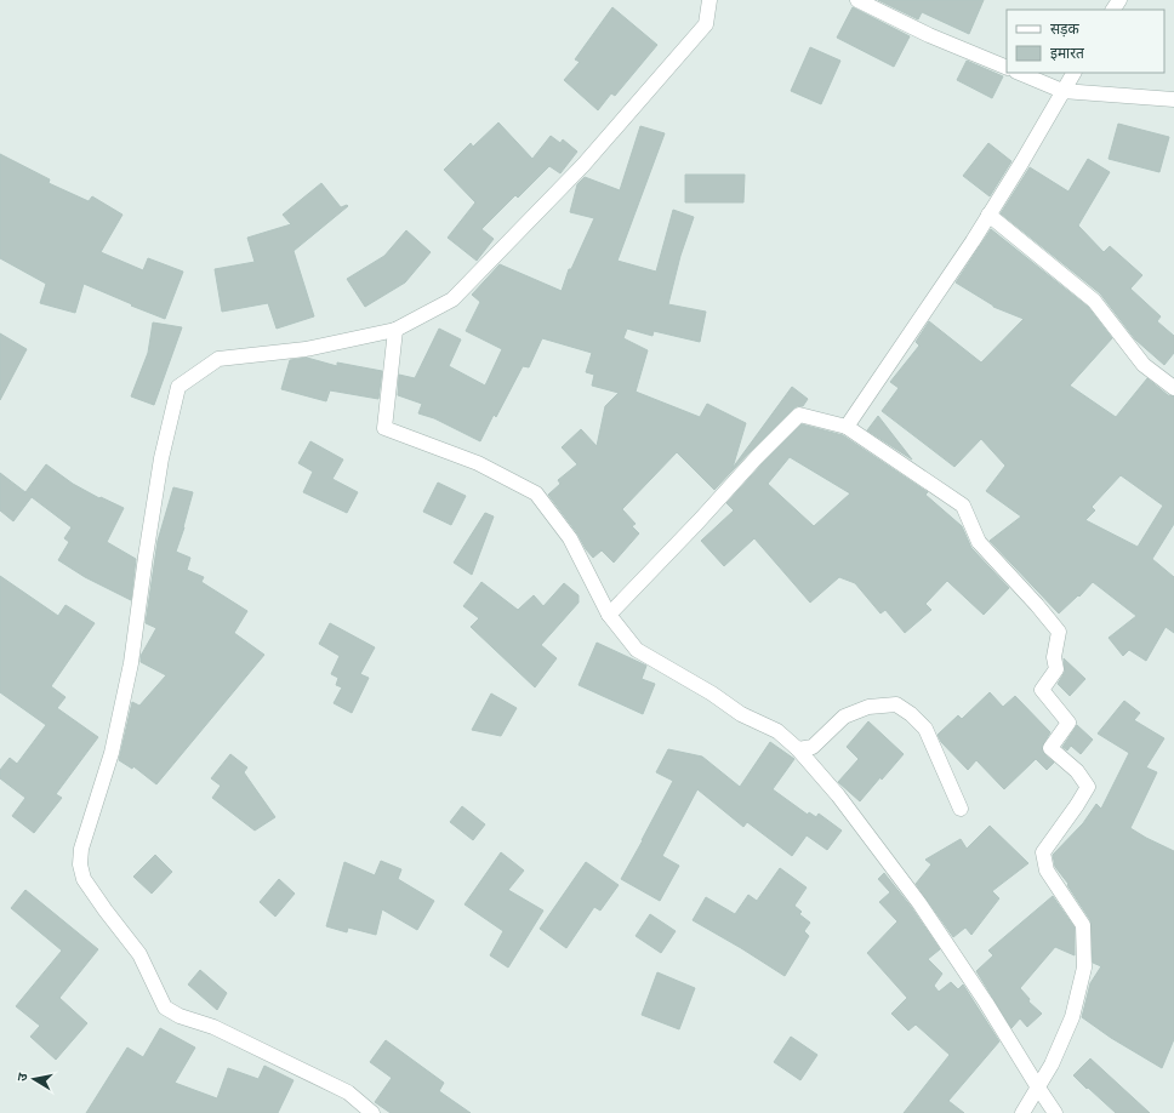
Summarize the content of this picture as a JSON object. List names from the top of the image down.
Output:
{
  "legend": ["सड़क", "इमारत"],
  "north": "left"
}
